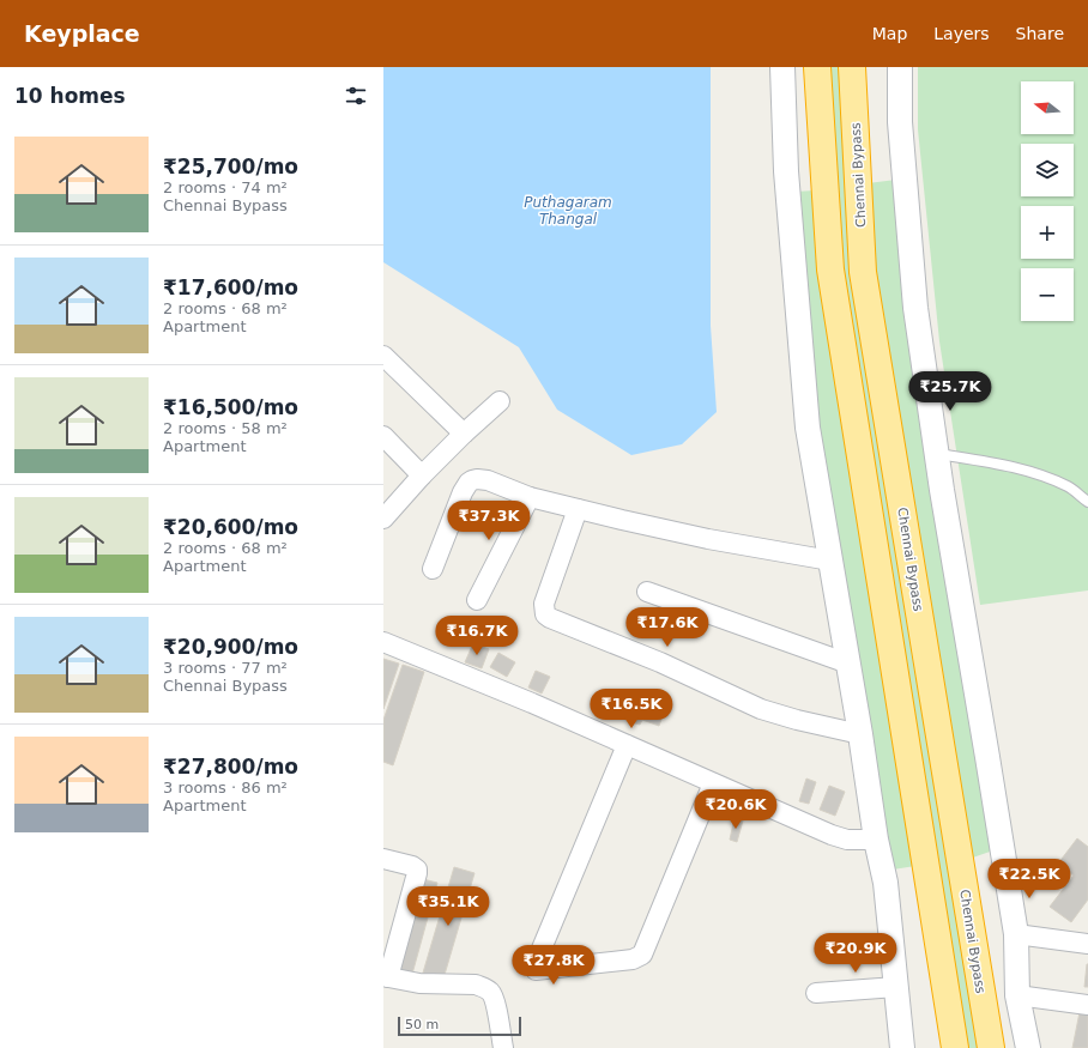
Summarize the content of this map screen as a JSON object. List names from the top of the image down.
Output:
{
  "streets": {
    "highway": ["Chennai Bypass"]
  },
  "water": ["Puthagaram Thangal"],
  "scale_bar": "50 m",
  "north": "left",
  "page": {
    "header": "Keyplace",
    "nav": ["Map", "Layers", "Share"],
    "heading": "10 homes",
    "map_buttons": ["+", "−"],
    "list": [
      {
        "name": "₹25,700/mo",
        "note": "2 rooms · 74 m² · Chennai Bypass"
      },
      {
        "name": "₹17,600/mo",
        "note": "2 rooms · 68 m² · Apartment"
      },
      {
        "name": "₹16,500/mo",
        "note": "2 rooms · 58 m² · Apartment"
      },
      {
        "name": "₹20,600/mo",
        "note": "2 rooms · 68 m² · Apartment"
      },
      {
        "name": "₹20,900/mo",
        "note": "3 rooms · 77 m² · Chennai Bypass"
      },
      {
        "name": "₹27,800/mo",
        "note": "3 rooms · 86 m² · Apartment"
      }
    ],
    "price": [
      "₹25.7K",
      "₹37.3K",
      "₹17.6K",
      "₹16.7K",
      "₹16.5K",
      "₹20.6K",
      "₹22.5K",
      "₹35.1K",
      "₹20.9K",
      "₹27.8K"
    ],
    "scale": "50 m"
  }
}
